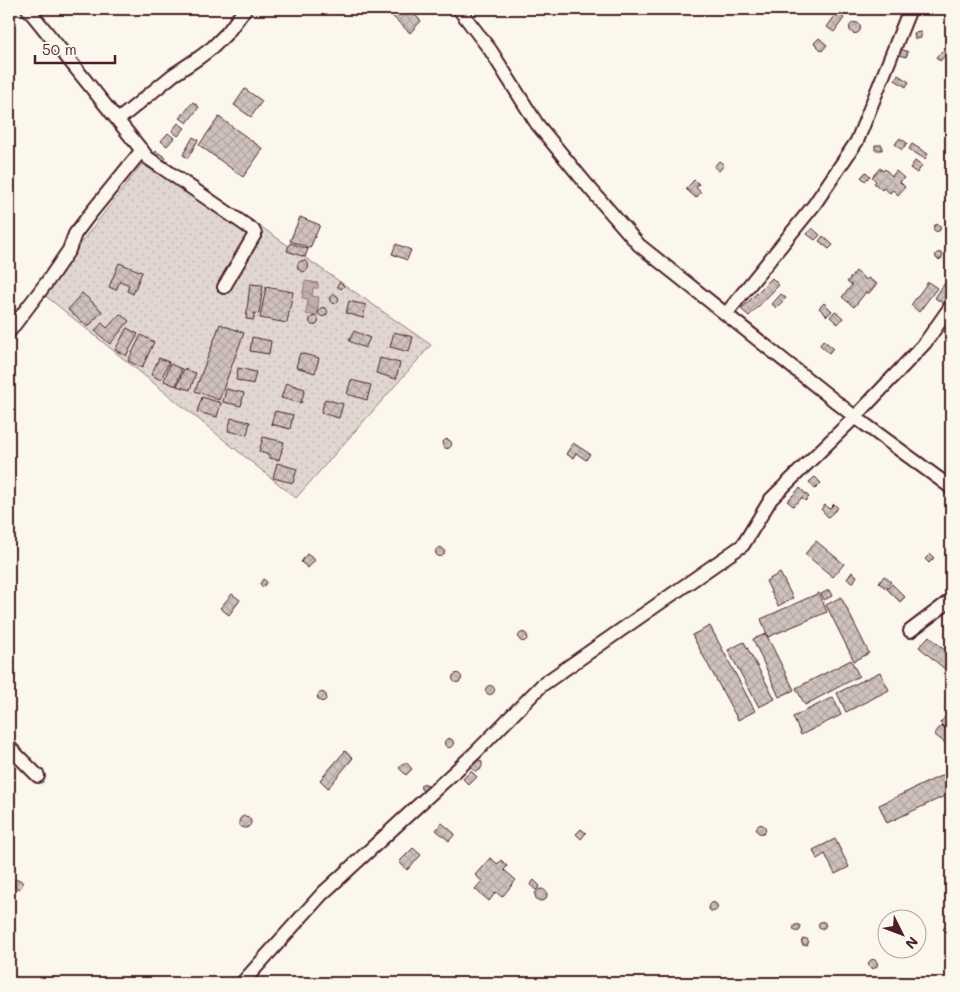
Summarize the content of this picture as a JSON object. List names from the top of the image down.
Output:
{
  "scale_bar": "50 m",
  "north": "bottom right"
}
